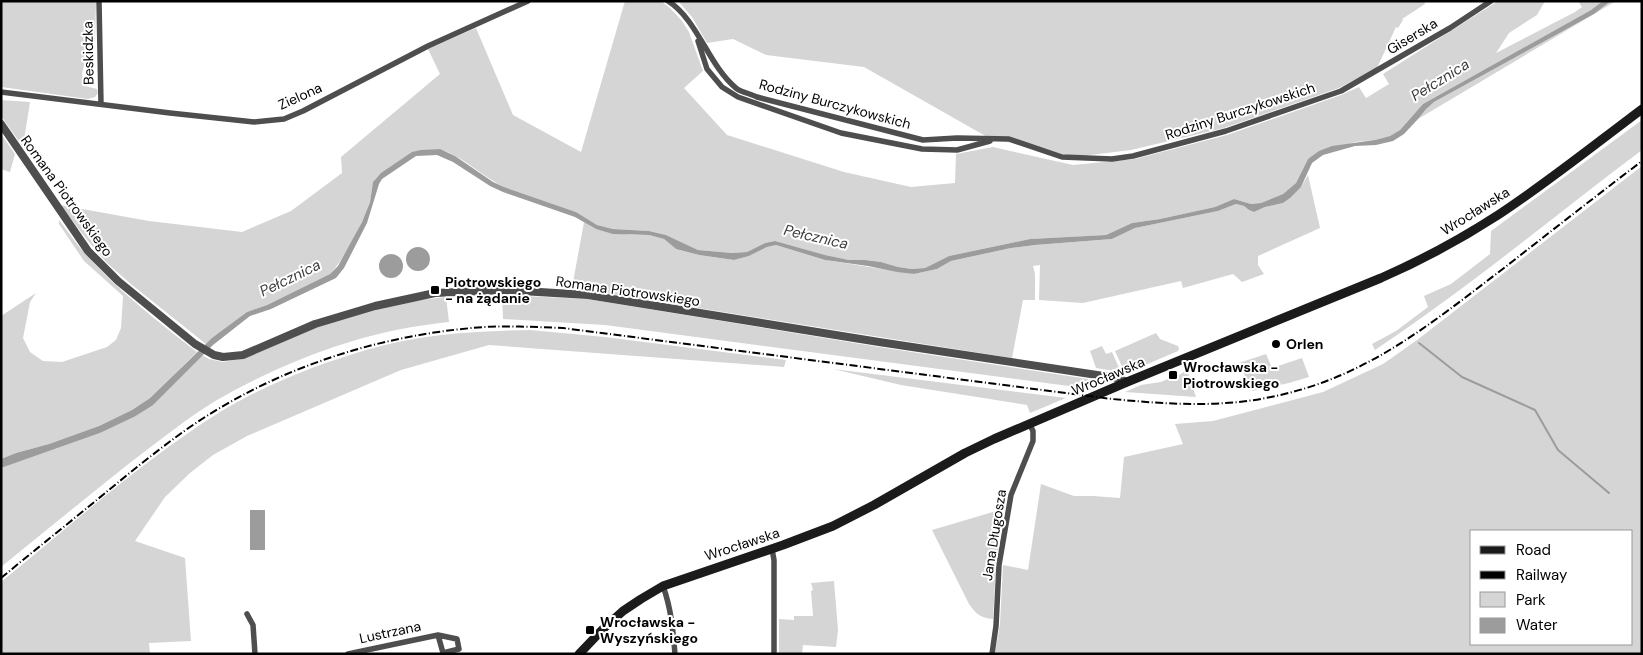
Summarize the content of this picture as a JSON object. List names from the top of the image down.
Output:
{
  "streets": {
    "main road": ["Wrocławska"],
    "street": [
      "Giserska",
      "Beskidzka",
      "Zielona",
      "Rodziny Burczykowskich",
      "Romana Piotrowskiego",
      "Jana Długosza",
      "Lustrzana"
    ]
  },
  "crossings": [
    ["Giserska", "Rodziny Burczykowskich"],
    ["Beskidzka", "Zielona"],
    ["Romana Piotrowskiego", "Wrocławska"],
    ["Wrocławska", "Jana Długosza"]
  ],
  "water": ["Pełcznica"],
  "places": {
    "transit": ["Piotrowskiego - na żądanie", "Wrocławska - Piotrowskiego", "Wrocławska - Wyszyńskiego"],
    "other": ["Orlen"]
  },
  "legend": [
    "Road",
    "Railway",
    "Park",
    "Water"
  ]
}
